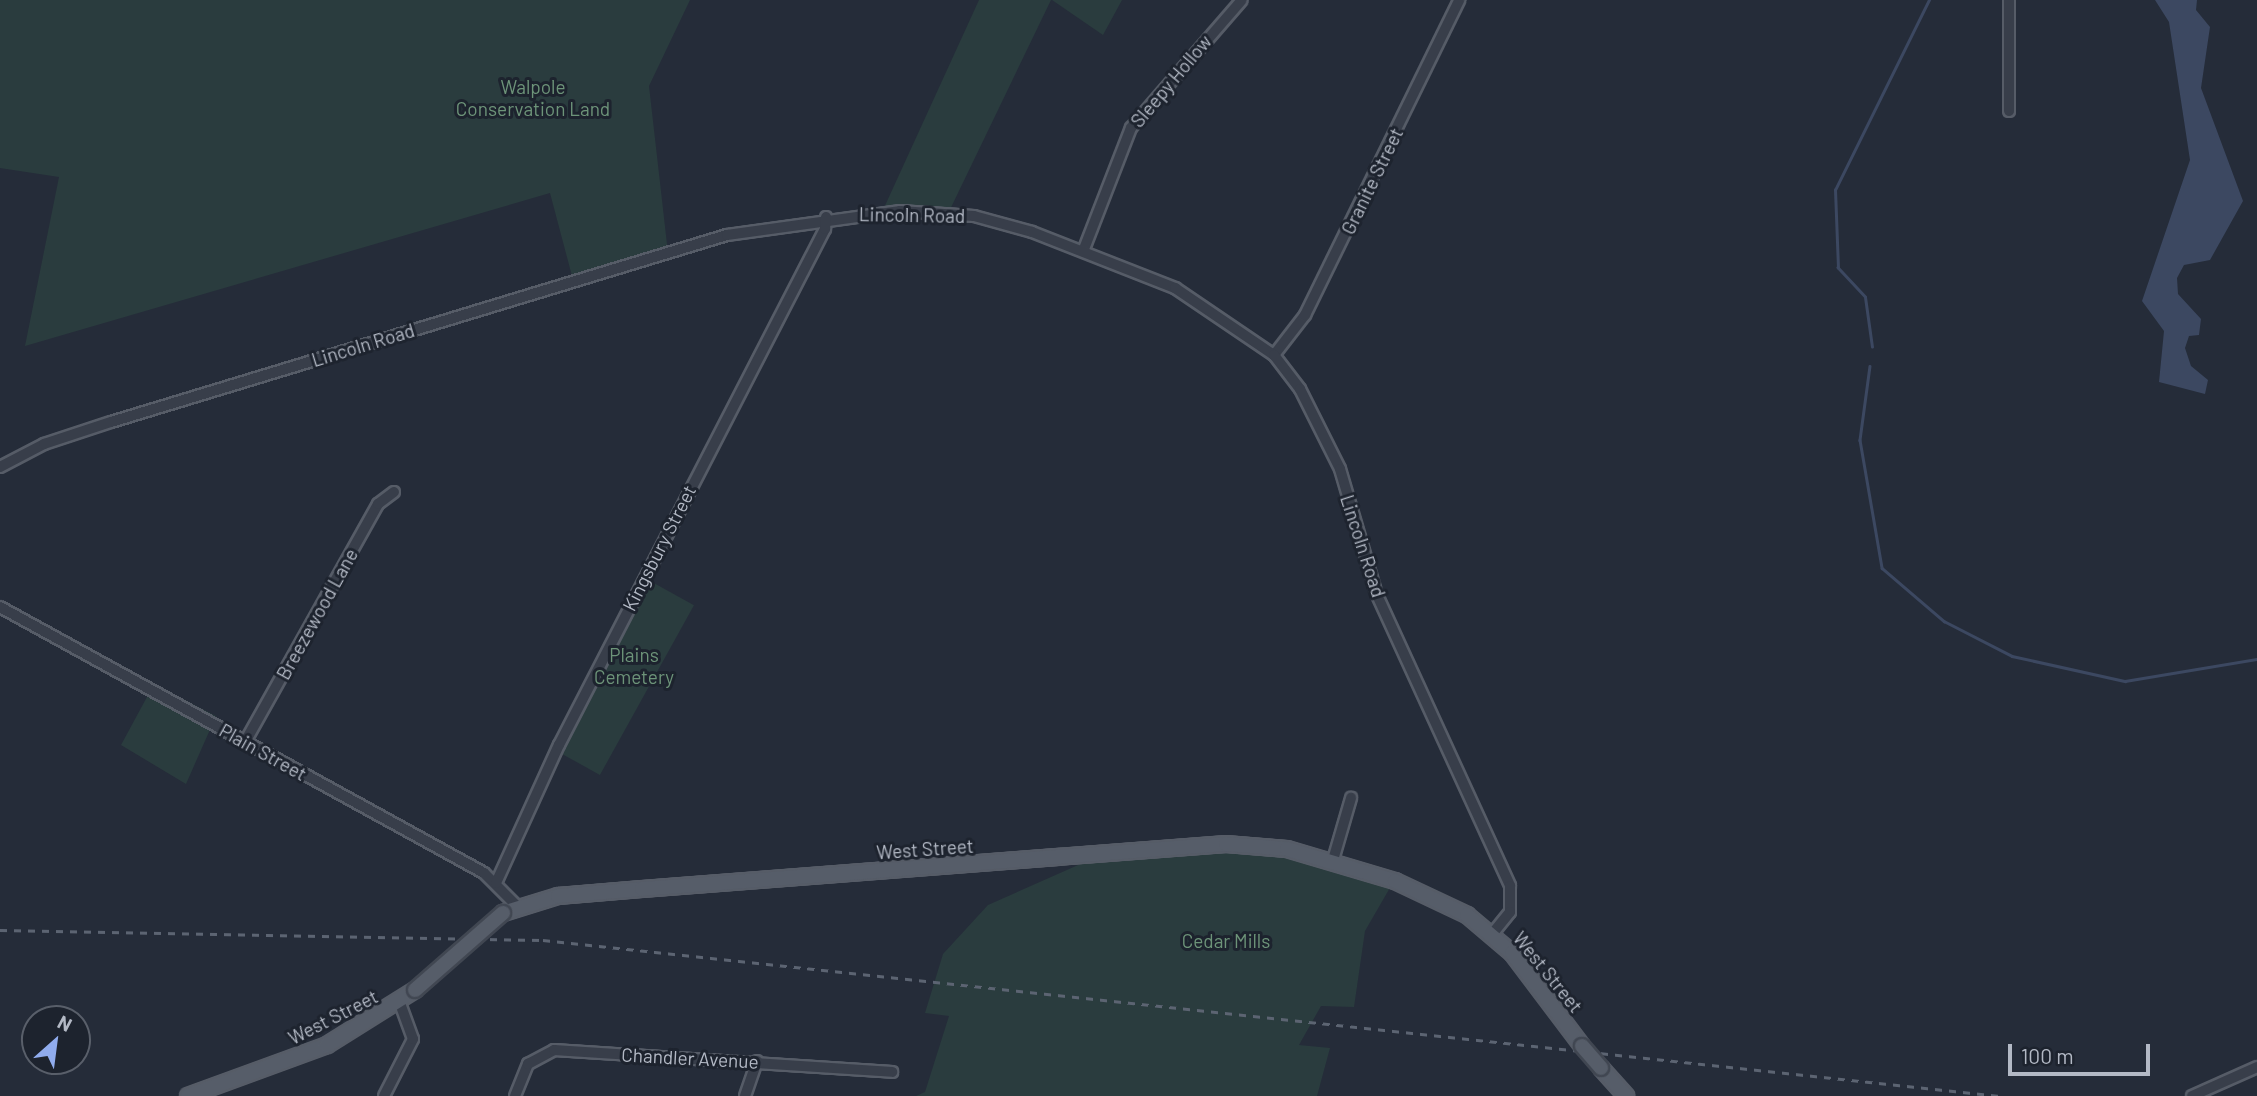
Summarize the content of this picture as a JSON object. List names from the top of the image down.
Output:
{
  "streets": {
    "main road": ["West Street"],
    "street": [
      "Sleepy Hollow",
      "Granite Street",
      "Lincoln Road",
      "Kingsbury Street",
      "Breezewood Lane",
      "Plain Street",
      "Chandler Avenue"
    ]
  },
  "crossings": [
    ["Sleepy Hollow", "Lincoln Road"],
    ["Granite Street", "Lincoln Road"],
    ["Lincoln Road", "Kingsbury Street"],
    ["Lincoln Road", "West Street"],
    ["Kingsbury Street", "Plain Street"],
    ["Breezewood Lane", "Plain Street"],
    ["Plain Street", "West Street"]
  ],
  "parks": ["Walpole Conservation Land", "Plains Cemetery", "Cedar Mills"],
  "scale_bar": "100 m",
  "north": "top right"
}
